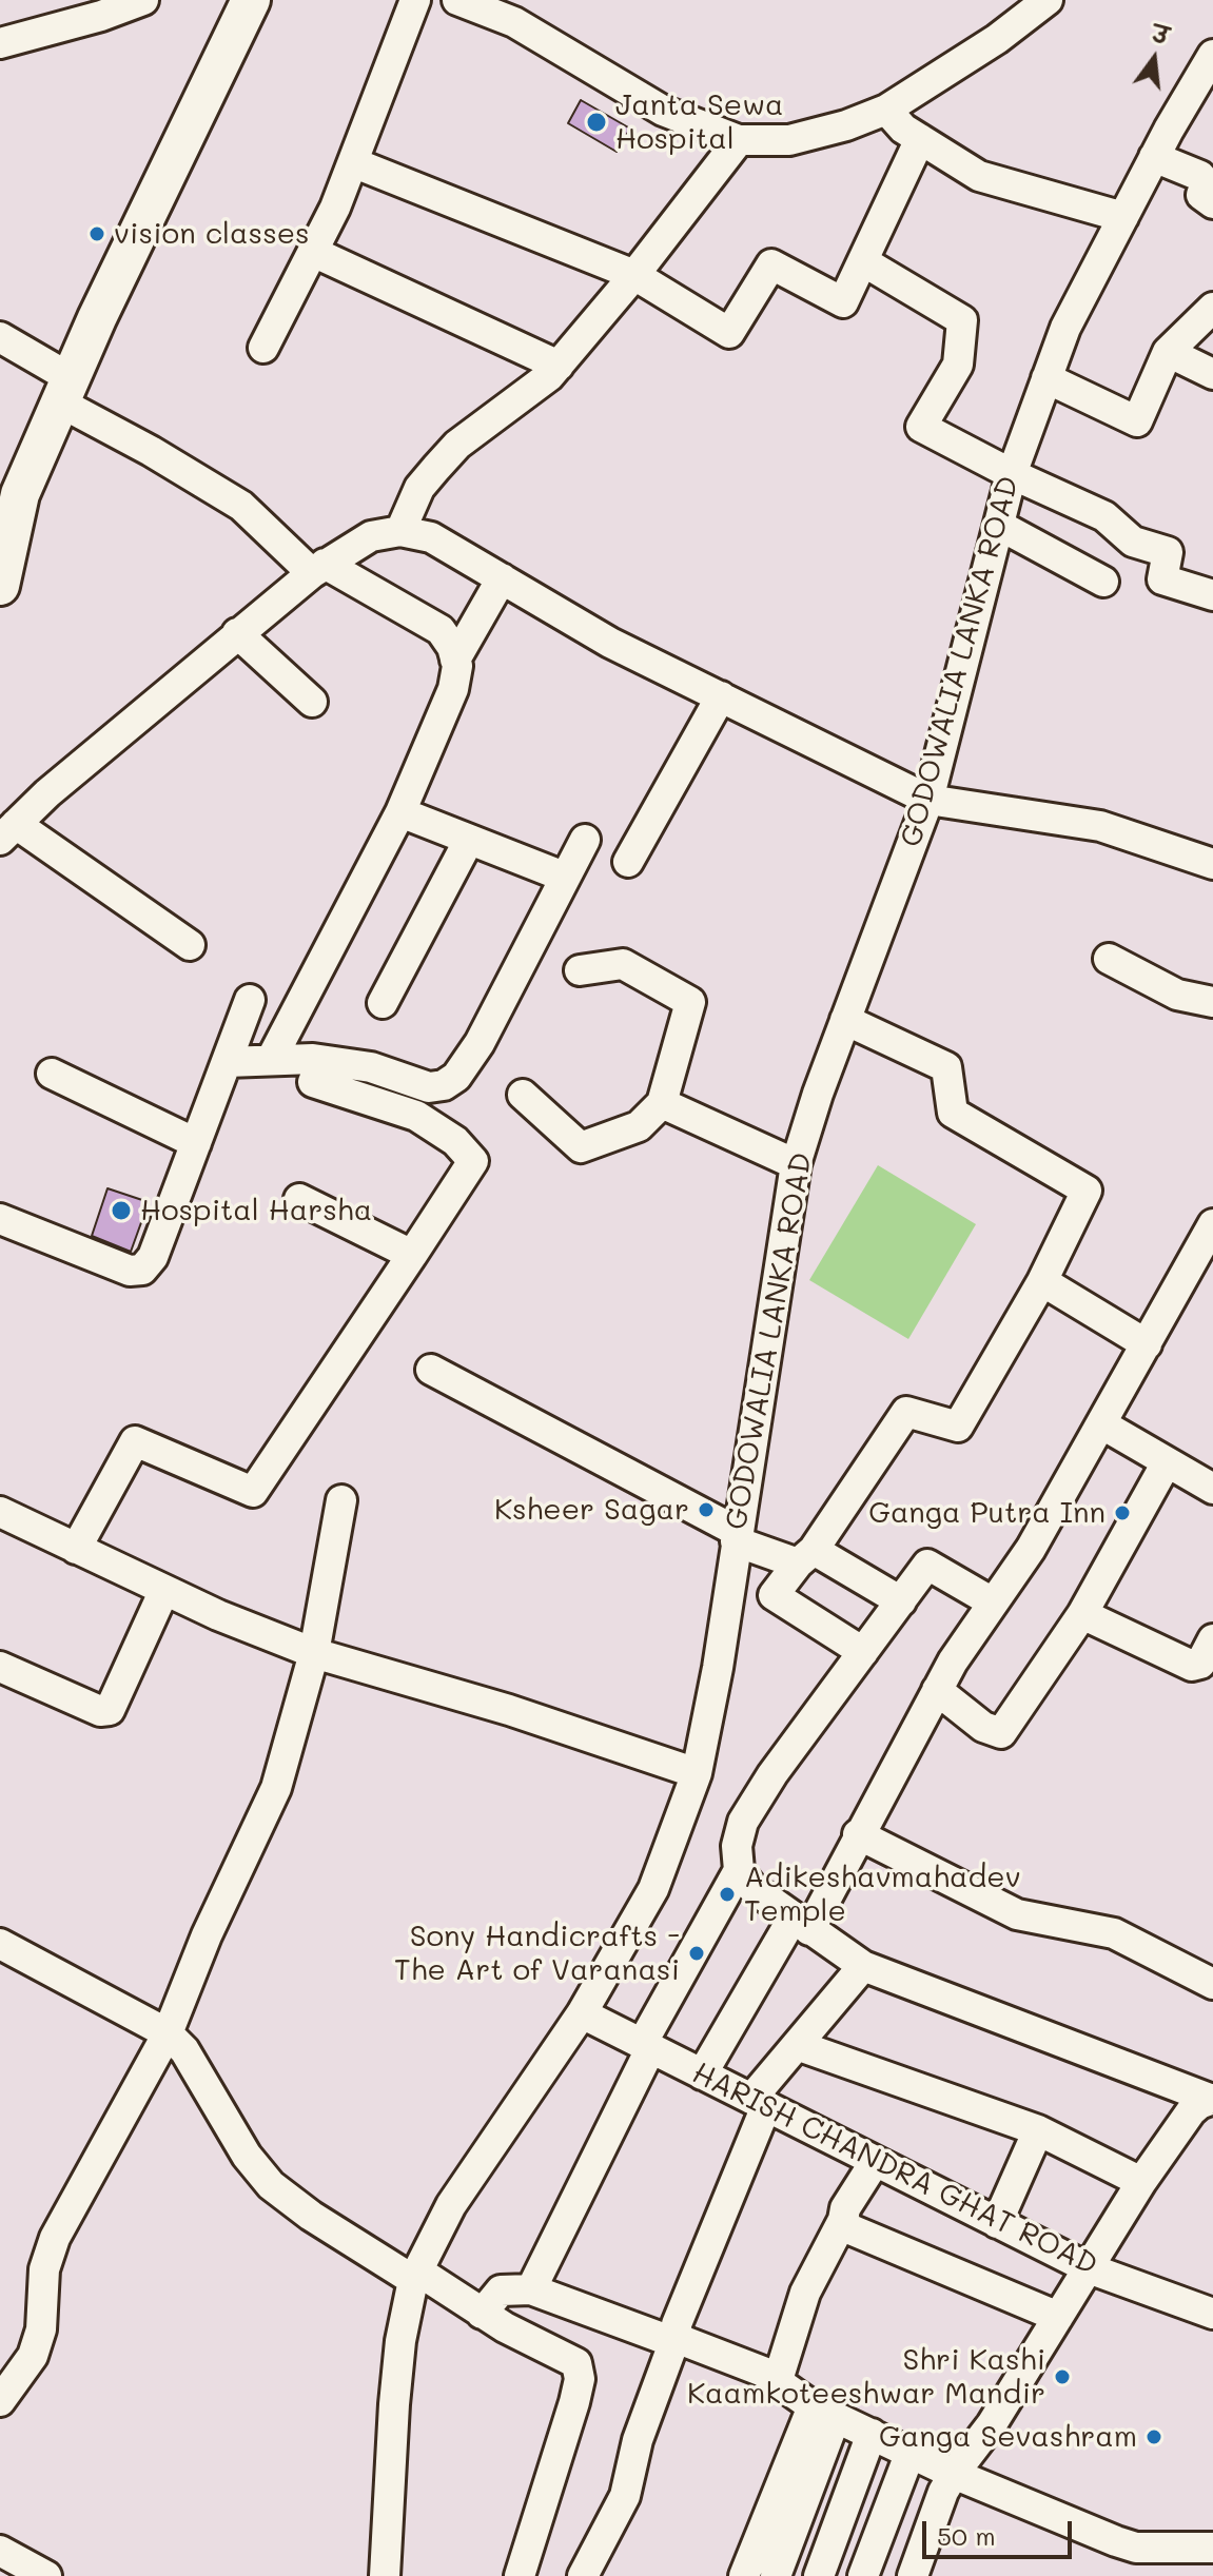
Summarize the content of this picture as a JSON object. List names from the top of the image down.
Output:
{
  "streets": {
    "street": ["GODOWALIA LANKA ROAD", "HARISH CHANDRA GHAT ROAD"]
  },
  "crossings": [
    ["GODOWALIA LANKA ROAD", "HARISH CHANDRA GHAT ROAD"]
  ],
  "places": [
    "Janta Sewa Hospital",
    "vision classes",
    "Hospital Harsha",
    "Ksheer Sagar",
    "Ganga Putra Inn",
    "Adikeshavmahadev Temple",
    "Sony Handicrafts - The Art of Varanasi",
    "Shri Kashi Kaamkoteeshwar Mandir",
    "Ganga Sevashram"
  ],
  "scale_bar": "50 m",
  "north": "top"
}
